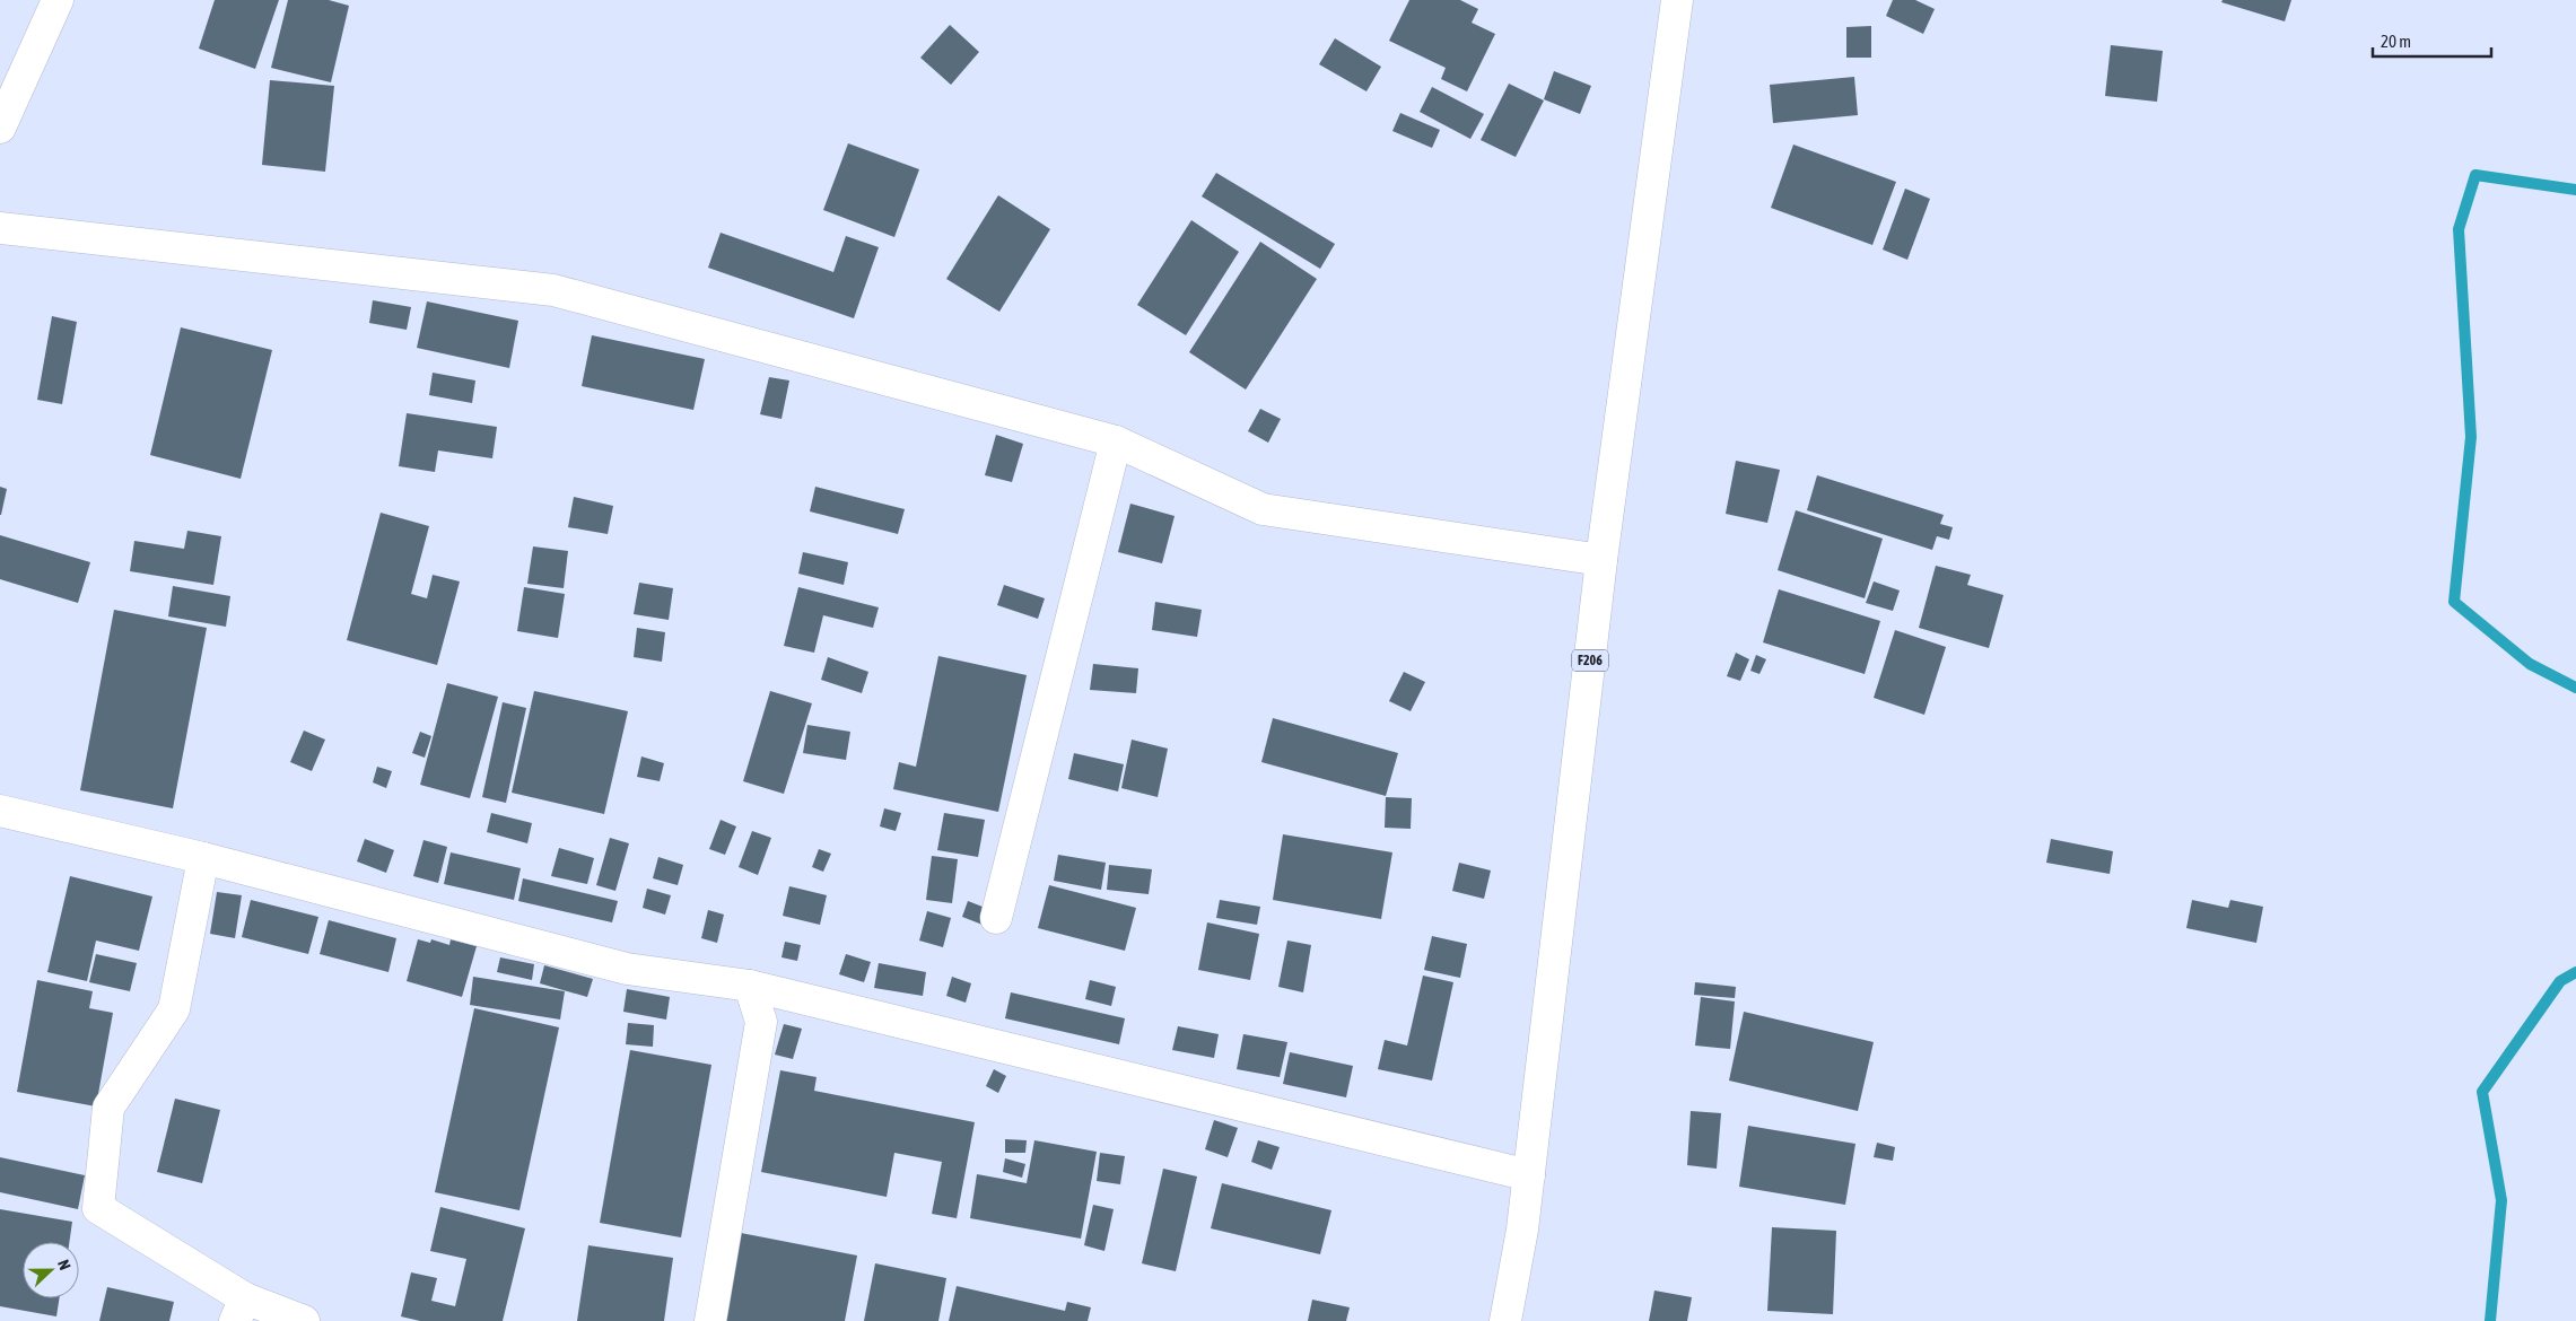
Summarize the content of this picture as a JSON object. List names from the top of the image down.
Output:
{
  "streets": {
    "street": ["F206"]
  },
  "scale_bar": "20 m",
  "north": "right"
}
